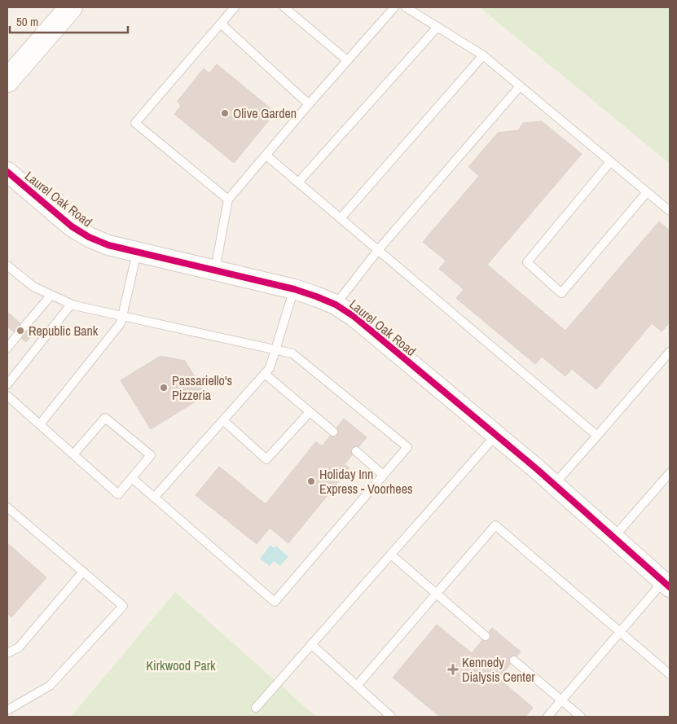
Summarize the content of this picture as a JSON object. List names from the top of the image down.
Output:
{
  "streets": {
    "street": ["Laurel Oak Road"]
  },
  "parks": ["Kirkwood Park"],
  "places": {
    "other": [
      "Olive Garden",
      "Republic Bank",
      "Passariello's Pizzeria",
      "Holiday Inn Express - Voorhees"
    ],
    "health": ["Kennedy Dialysis Center"]
  },
  "scale_bar": "50 m"
}
